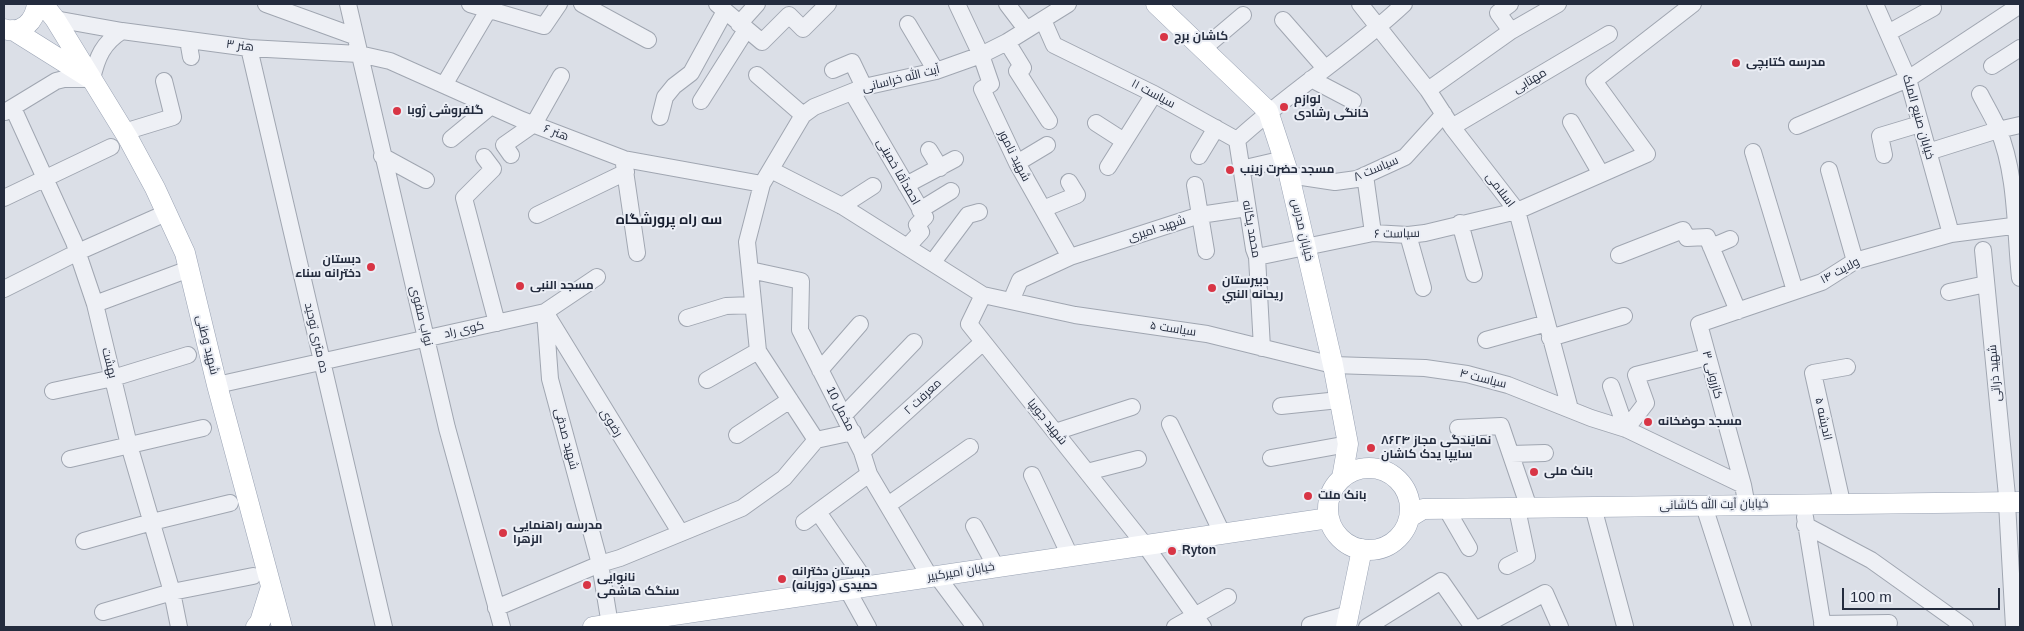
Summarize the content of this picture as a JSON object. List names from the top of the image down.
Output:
{
  "streets": {
    "main road": [
      "خیابان مدرس",
      "شهید وطنی",
      "خیابان آیت الله کاشانی",
      "خیابان امیرکبیر"
    ],
    "street": [
      "هنر ۳",
      "آیت الله خراسانی",
      "مهتابی",
      "سیاست ۱۱",
      "خیابان صنیع الملک",
      "هنر ۶",
      "شهید نامور",
      "سیاست ۸",
      "احمدآقا خمینی",
      "اسلامی",
      "شهید امیری",
      "محمد یگانه",
      "سیاست ۶",
      "ولایت ۱۴",
      "نواب صفوی",
      "سیاست ۵",
      "کوی راد",
      "ده متری توحید",
      "بهشت",
      "شهید ذراتی",
      "کازرونی ۳",
      "سیاست ۴",
      "معرفت ۲",
      "مخمل 10",
      "اندیشه ۵",
      "شهید جویپا",
      "رضوی",
      "شهید صدقی"
    ]
  },
  "crossings": [
    ["هنر ۳", "هنر ۶"],
    ["هنر ۳", "نواب صفوی"],
    ["هنر ۳", "ده متری توحید"],
    ["هنر ۳", "شهید وطنی"],
    ["آیت الله خراسانی", "سیاست ۱۱"],
    ["آیت الله خراسانی", "شهید نامور"],
    ["آیت الله خراسانی", "احمدآقا خمینی"],
    ["مهتابی", "سیاست ۸"],
    ["مهتابی", "اسلامی"],
    ["سیاست ۱۱", "محمد یگانه"],
    ["خیابان صنیع الملک", "ولایت ۱۴"],
    ["هنر ۶", "احمدآقا خمینی"],
    ["هنر ۶", "نواب صفوی"],
    ["هنر ۶", "سیاست ۵"],
    ["هنر ۶", "شهید جویپا"],
    ["شهید نامور", "شهید امیری"],
    ["سیاست ۸", "اسلامی"],
    ["سیاست ۸", "خیابان مدرس"],
    ["اسلامی", "سیاست ۶"],
    ["اسلامی", "سیاست ۴"],
    ["شهید امیری", "محمد یگانه"],
    ["شهید امیری", "سیاست ۵"],
    ["محمد یگانه", "سیاست ۶"],
    ["محمد یگانه", "سیاست ۵"],
    ["خیابان مدرس", "سیاست ۶"],
    ["خیابان مدرس", "سیاست ۵"],
    ["خیابان مدرس", "سیاست ۴"],
    ["ولایت ۱۴", "کازرونی ۳"],
    ["نواب صفوی", "کوی راد"],
    ["سیاست ۵", "سیاست ۴"],
    ["سیاست ۵", "شهید جویپا"],
    ["کوی راد", "ده متری توحید"],
    ["کوی راد", "شهید وطنی"],
    ["کوی راد", "رضوی"],
    ["کوی راد", "شهید صدقی"],
    ["شهید ذراتی", "خیابان آیت الله کاشانی"],
    ["کازرونی ۳", "سیاست ۴"],
    ["کازرونی ۳", "خیابان آیت الله کاشانی"],
    ["سیاست ۴", "خیابان آیت الله کاشانی"],
    ["معرفت ۲", "مخمل 10"],
    ["معرفت ۲", "شهید جویپا"],
    ["مخمل 10", "خیابان امیرکبیر"],
    ["اندیشه ۵", "خیابان آیت الله کاشانی"],
    ["شهید جویپا", "خیابان امیرکبیر"],
    ["رضوی", "شهید صدقی"],
    ["شهید صدقی", "خیابان امیرکبیر"],
    ["خیابان آیت الله کاشانی", "خیابان امیرکبیر"]
  ],
  "districts": ["سه راه پرورشگاه"],
  "places": [
    "کاشان برج",
    "مدرسه کتابچی",
    "لوازم خانگی رشادی",
    "گلفروشی ژوبا",
    "مسجد حضرت زینب",
    "دبستان دخترانه سناء",
    "مسجد النبی",
    "دبيرستان ريحانه النبي",
    "مسجد حوضخانه",
    "نمایندگی مجاز ۸۶۲۴ سایپا یدک کاشان",
    "بانک ملی",
    "بانک ملت",
    "مدرسه راهنمایی الزهرا",
    "Ryton",
    "دبستان دخترانه حمیدی (دوزبانه)",
    "نانوایی سنگک هاشمی"
  ],
  "scale_bar": "100 m"
}
